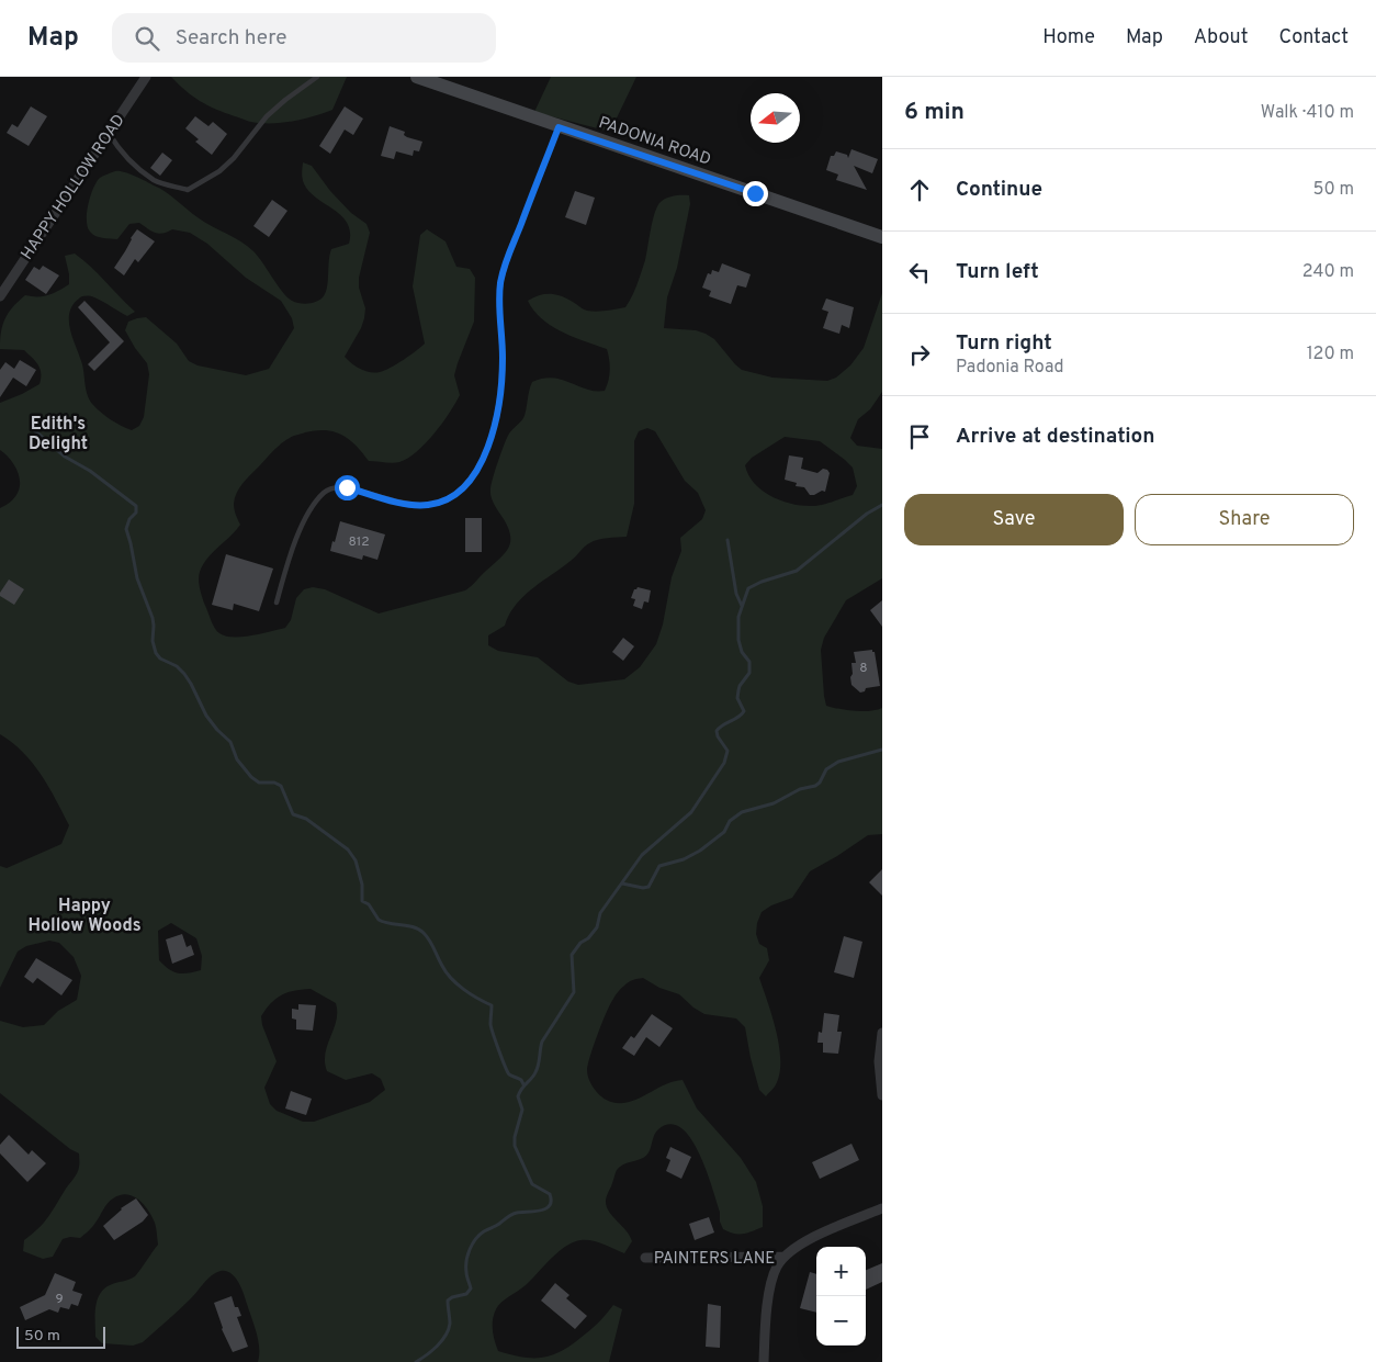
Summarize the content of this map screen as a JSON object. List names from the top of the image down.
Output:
{
  "streets": {
    "main road": ["PADONIA ROAD"],
    "street": ["HAPPY HOLLOW ROAD", "PAINTERS LANE"]
  },
  "districts": ["Edith's Delight", "Happy Hollow Woods"],
  "house_numbers": ["812", "8", "9"],
  "scale_bar": "50 m",
  "north": "left",
  "page": {
    "header": "Map",
    "search": "Search here",
    "nav": [
      "Home",
      "Map",
      "About",
      "Contact"
    ],
    "heading": ["6 min", "Walk · 410 m"],
    "list": [
      ["Continue", "50 m"],
      ["Turn left", "240 m"],
      ["Turn right", "Padonia Road", "120 m"],
      "Arrive at destination"
    ],
    "buttons": ["Save", "Share"],
    "map_buttons": ["+", "−"],
    "scale": "50 m"
  }
}
